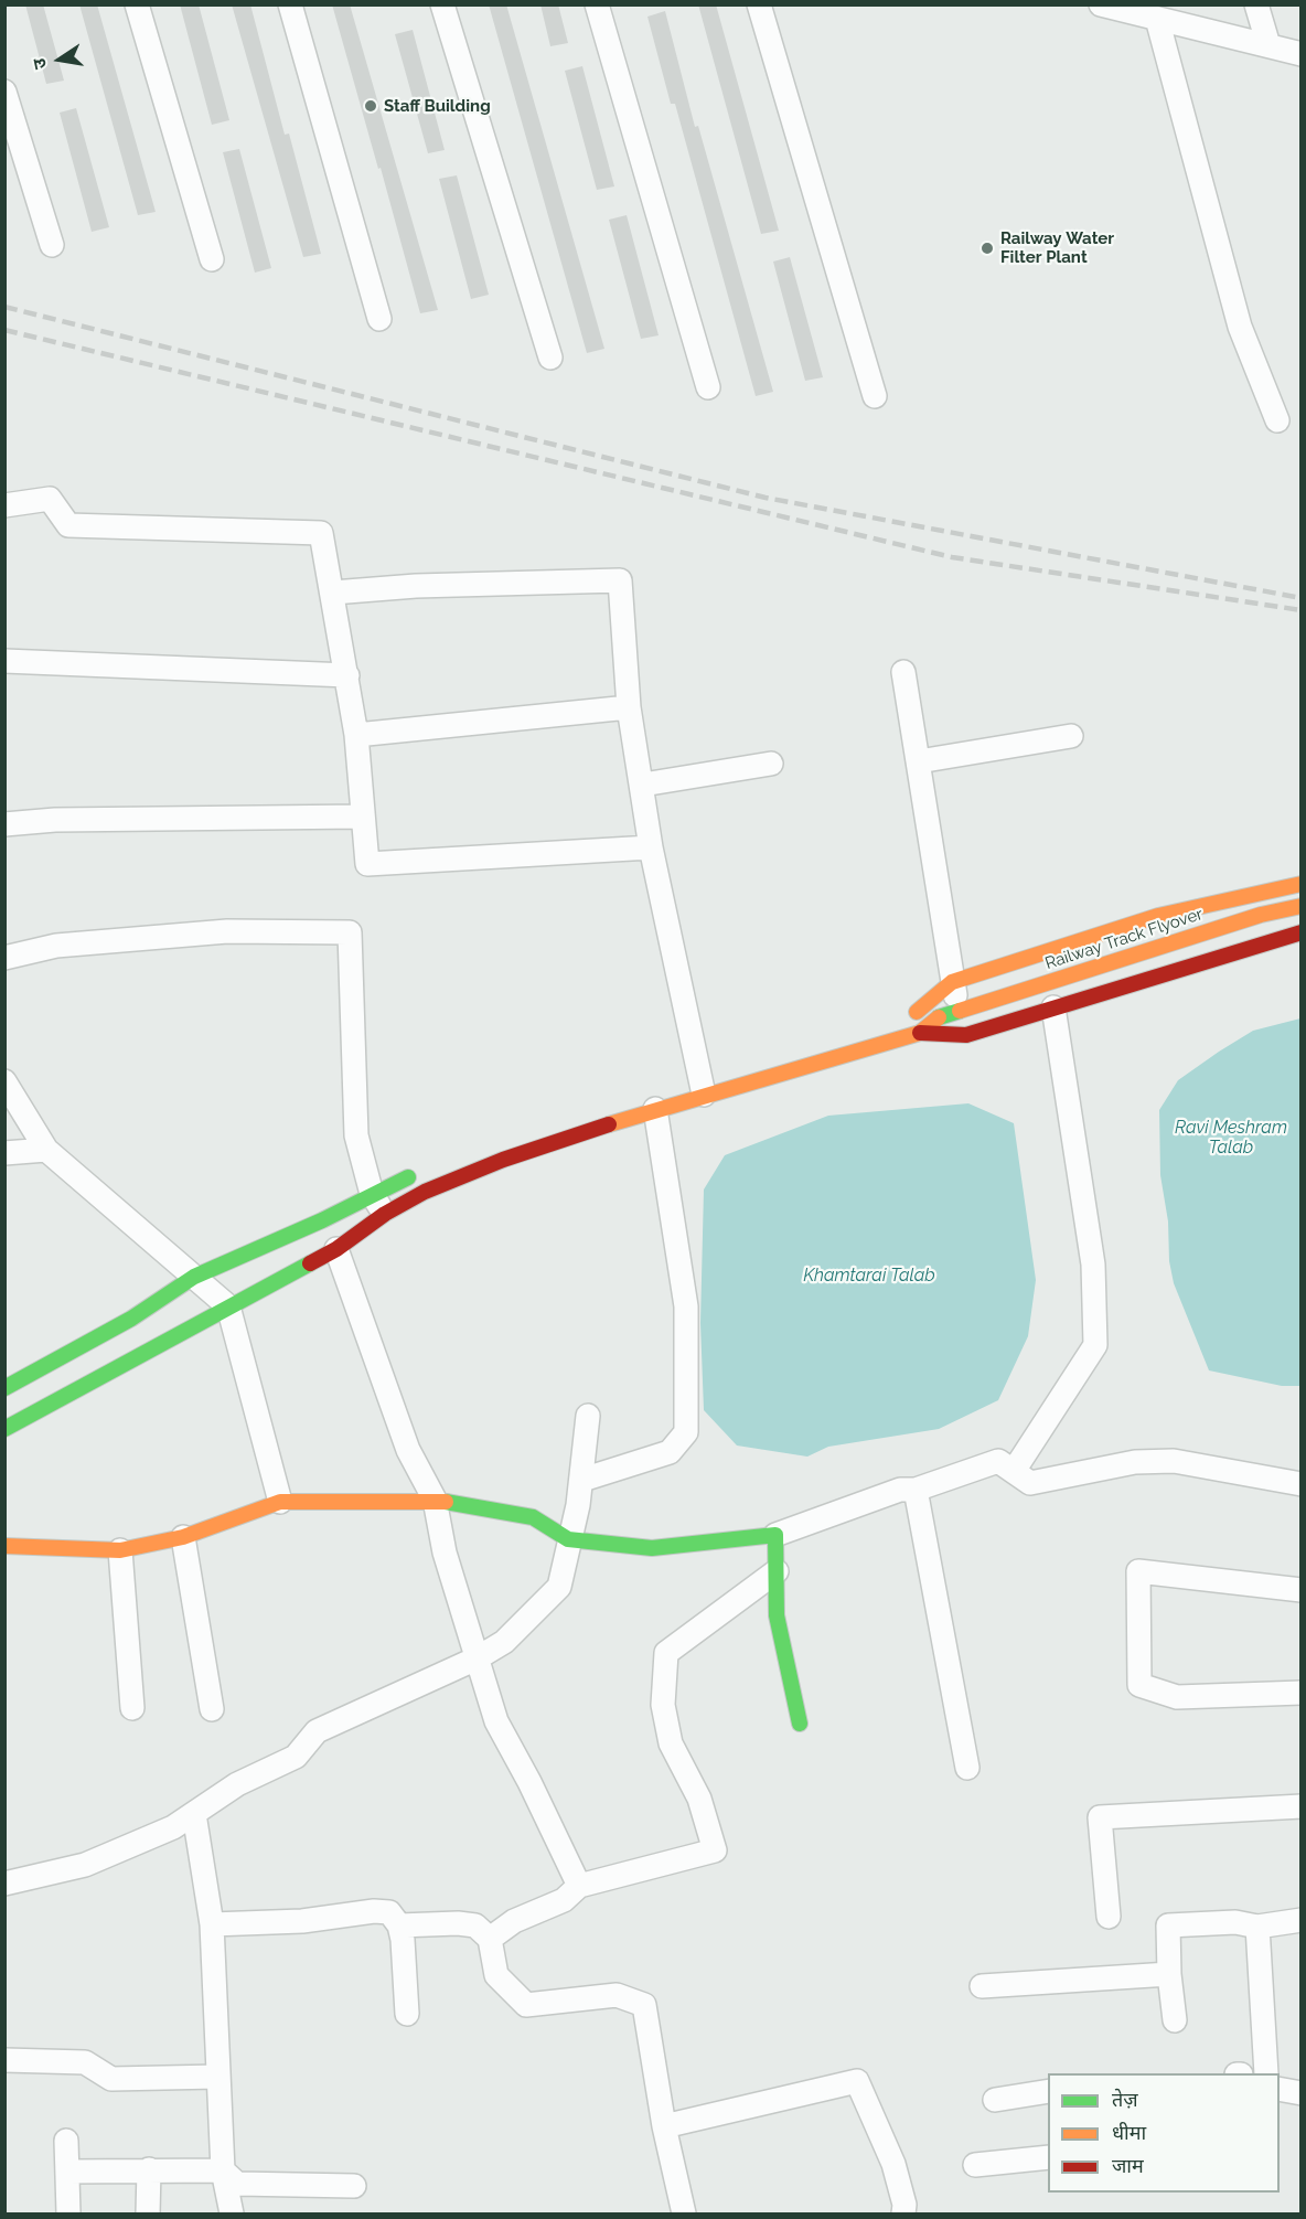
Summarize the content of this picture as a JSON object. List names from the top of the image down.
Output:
{
  "streets": {
    "main road": ["Railway Track Flyover"]
  },
  "water": ["Ravi Meshram Talab", "Khamtarai Talab"],
  "places": ["Staff Building", "Railway Water Filter Plant"],
  "legend": ["तेज़", "धीमा", "जाम"],
  "north": "left"
}
